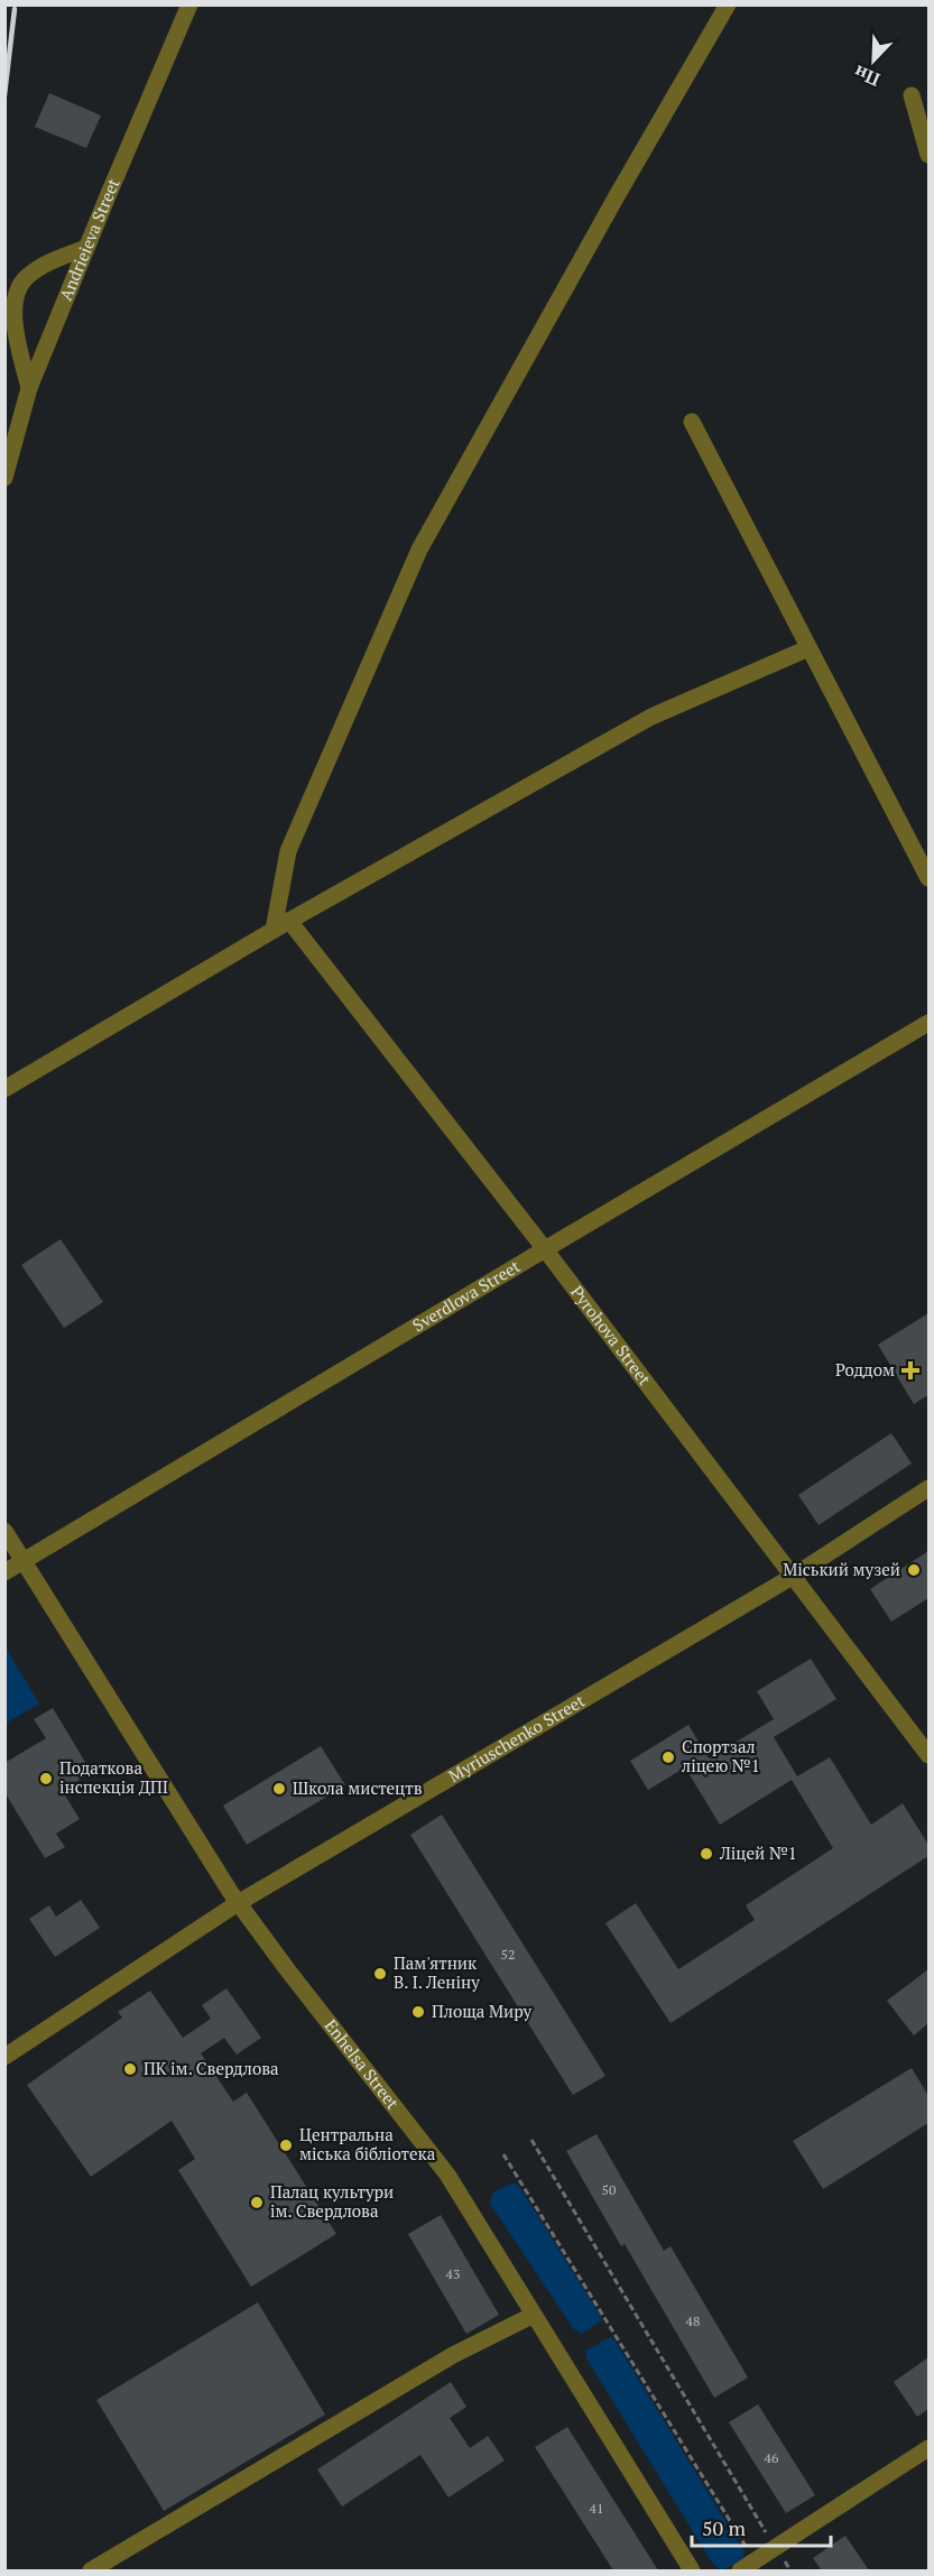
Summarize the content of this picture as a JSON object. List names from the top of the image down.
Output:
{
  "streets": {
    "street": [
      "Andrieieva Street",
      "Sverdlova Street",
      "Pyrohova Street",
      "Myriuschenko Street",
      "Enhelsa Street"
    ]
  },
  "crossings": [
    ["Sverdlova Street", "Pyrohova Street"],
    ["Sverdlova Street", "Enhelsa Street"],
    ["Pyrohova Street", "Myriuschenko Street"],
    ["Myriuschenko Street", "Enhelsa Street"]
  ],
  "places": {
    "health": ["Роддом"],
    "other": [
      "Міський музей",
      "Спортзал ліцею №1",
      "Податкова інспекція ДПІ",
      "Школа мистецтв",
      "Ліцей №1",
      "Пам'ятник В. І. Леніну",
      "Площа Миру",
      "ПК ім. Свердлова",
      "Центральна міська бібліотека",
      "Палац культури ім. Свердлова"
    ]
  },
  "house_numbers": [
    "52",
    "50",
    "43",
    "48",
    "46",
    "41"
  ],
  "scale_bar": "50 m",
  "north": "bottom left"
}
